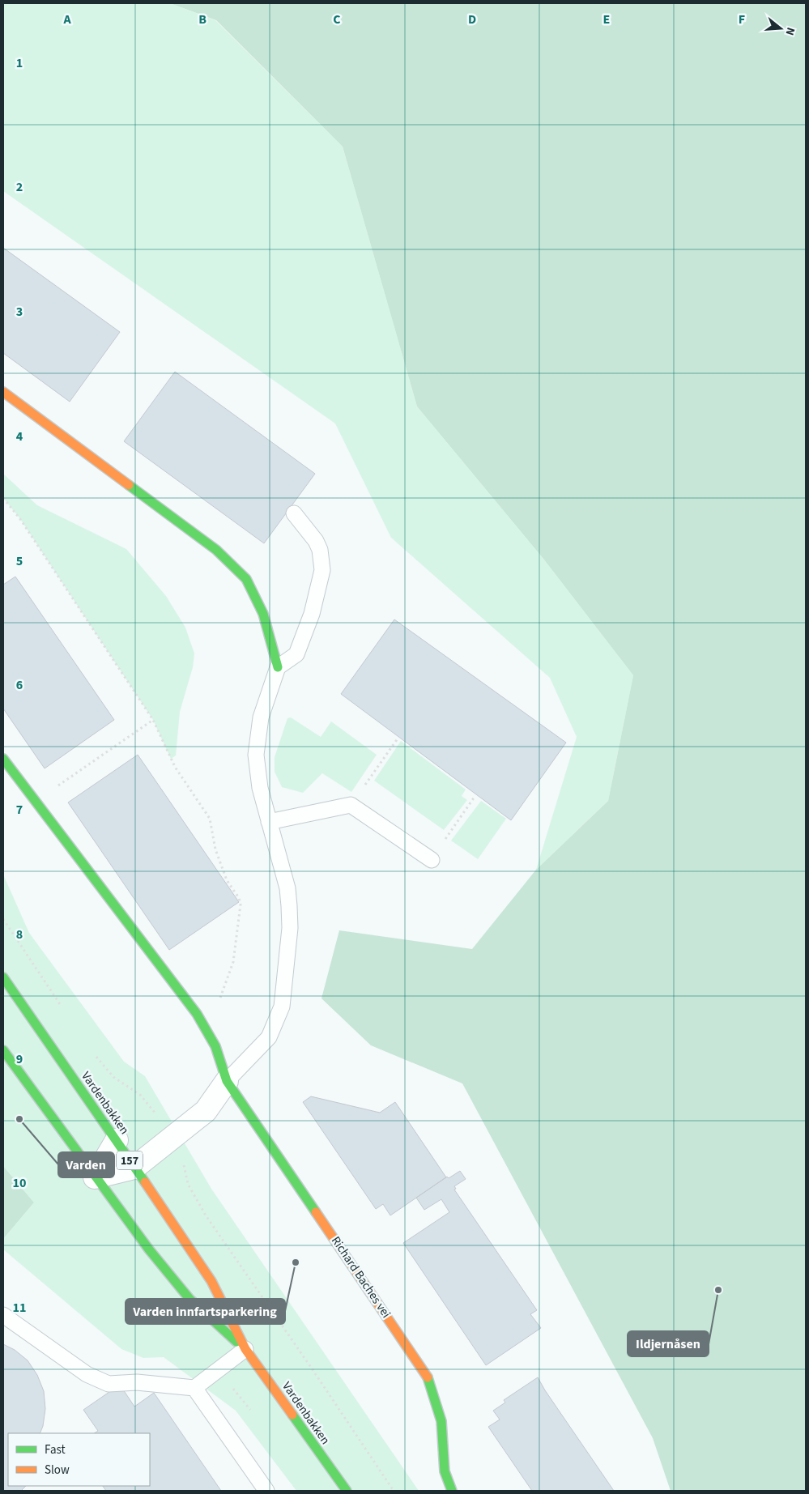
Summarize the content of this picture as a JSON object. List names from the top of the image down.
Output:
{
  "streets": {
    "street": ["Vardenbakken", "157", "Richard Baches vei"]
  },
  "places": ["Varden", "Varden innfartsparkering", "Ildjernåsen"],
  "legend": ["Fast", "Slow"],
  "north": "right",
  "grid": {
    "columns": [
      "A",
      "B",
      "C",
      "D",
      "E",
      "F"
    ],
    "rows": [
      "1",
      "2",
      "3",
      "4",
      "5",
      "6",
      "7",
      "8",
      "9",
      "10",
      "11"
    ]
  }
}
